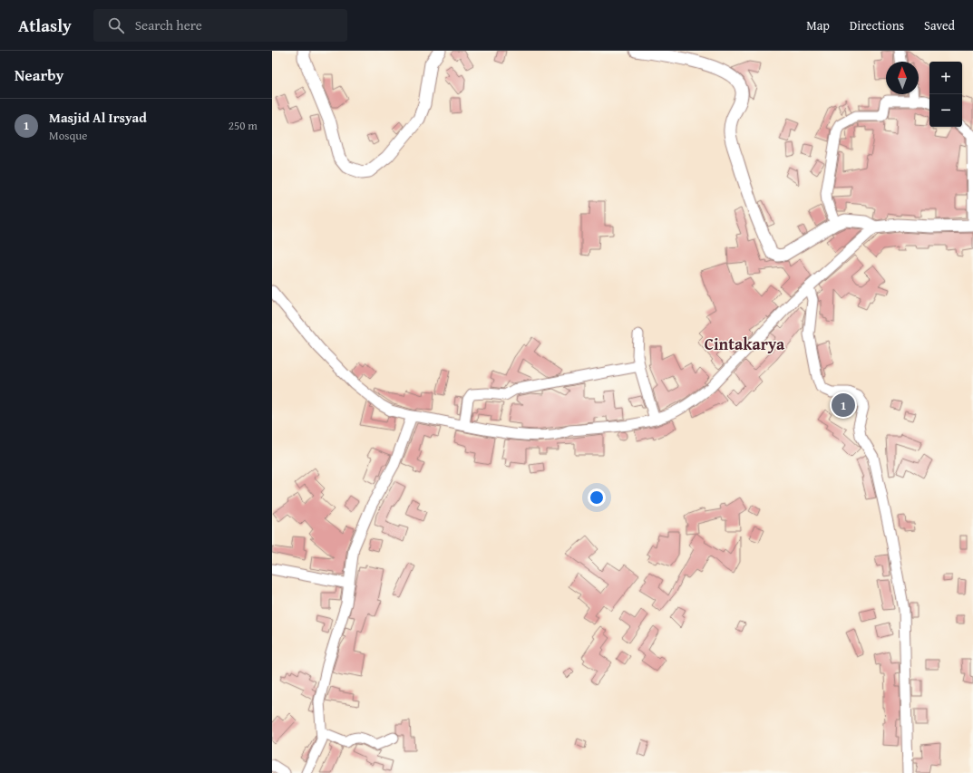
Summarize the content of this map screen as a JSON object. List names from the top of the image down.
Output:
{
  "districts": ["Cintakarya"],
  "north": "top",
  "page": {
    "header": "Atlasly",
    "search": "Search here",
    "nav": ["Map", "Directions", "Saved"],
    "heading": "Nearby",
    "map_buttons": ["+", "−"],
    "list": [
      {
        "mark": "1",
        "name": "Masjid Al Irsyad",
        "note": "Mosque",
        "value": "250 m"
      }
    ],
    "pins": "1"
  }
}
